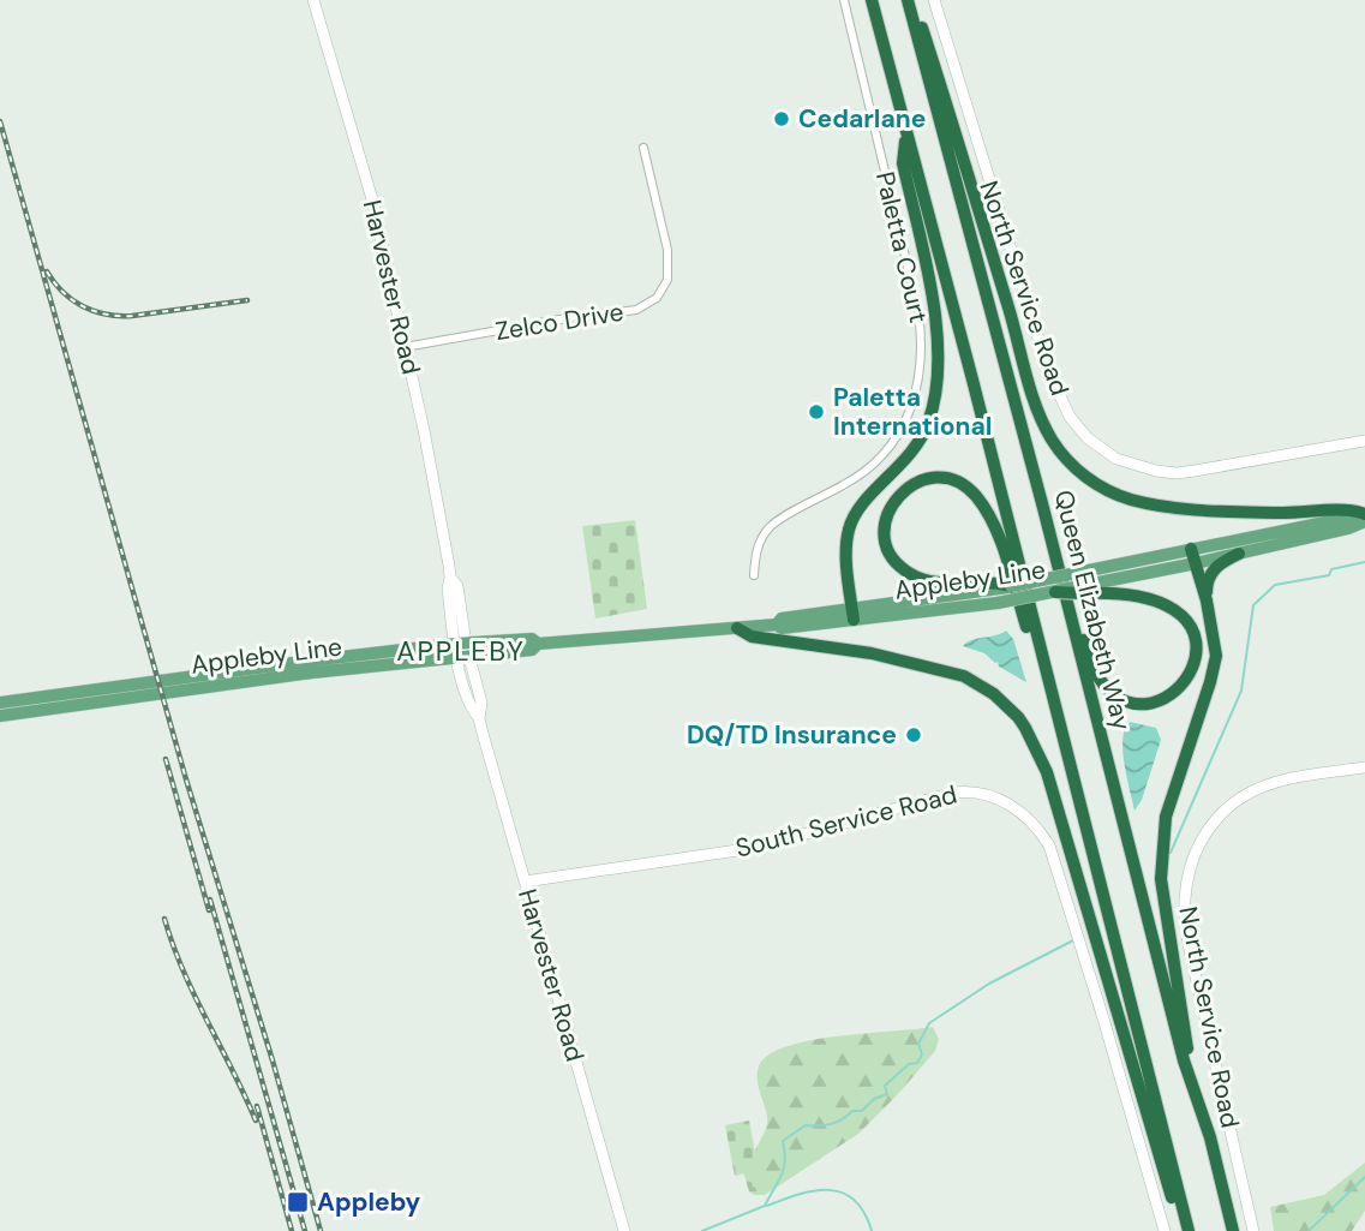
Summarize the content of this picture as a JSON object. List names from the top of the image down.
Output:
{
  "streets": {
    "highway": ["Queen Elizabeth Way"],
    "main road": ["Appleby Line"],
    "street": [
      "Paletta Court",
      "Harvester Road",
      "North Service Road",
      "Zelco Drive",
      "South Service Road"
    ]
  },
  "crossings": [
    ["Harvester Road", "Zelco Drive"],
    ["Harvester Road", "Appleby Line"],
    ["Harvester Road", "South Service Road"]
  ],
  "districts": ["APPLEBY"],
  "places": {
    "other": ["Cedarlane", "Paletta International", "DQ/TD Insurance"],
    "transit": ["Appleby"]
  }
}
